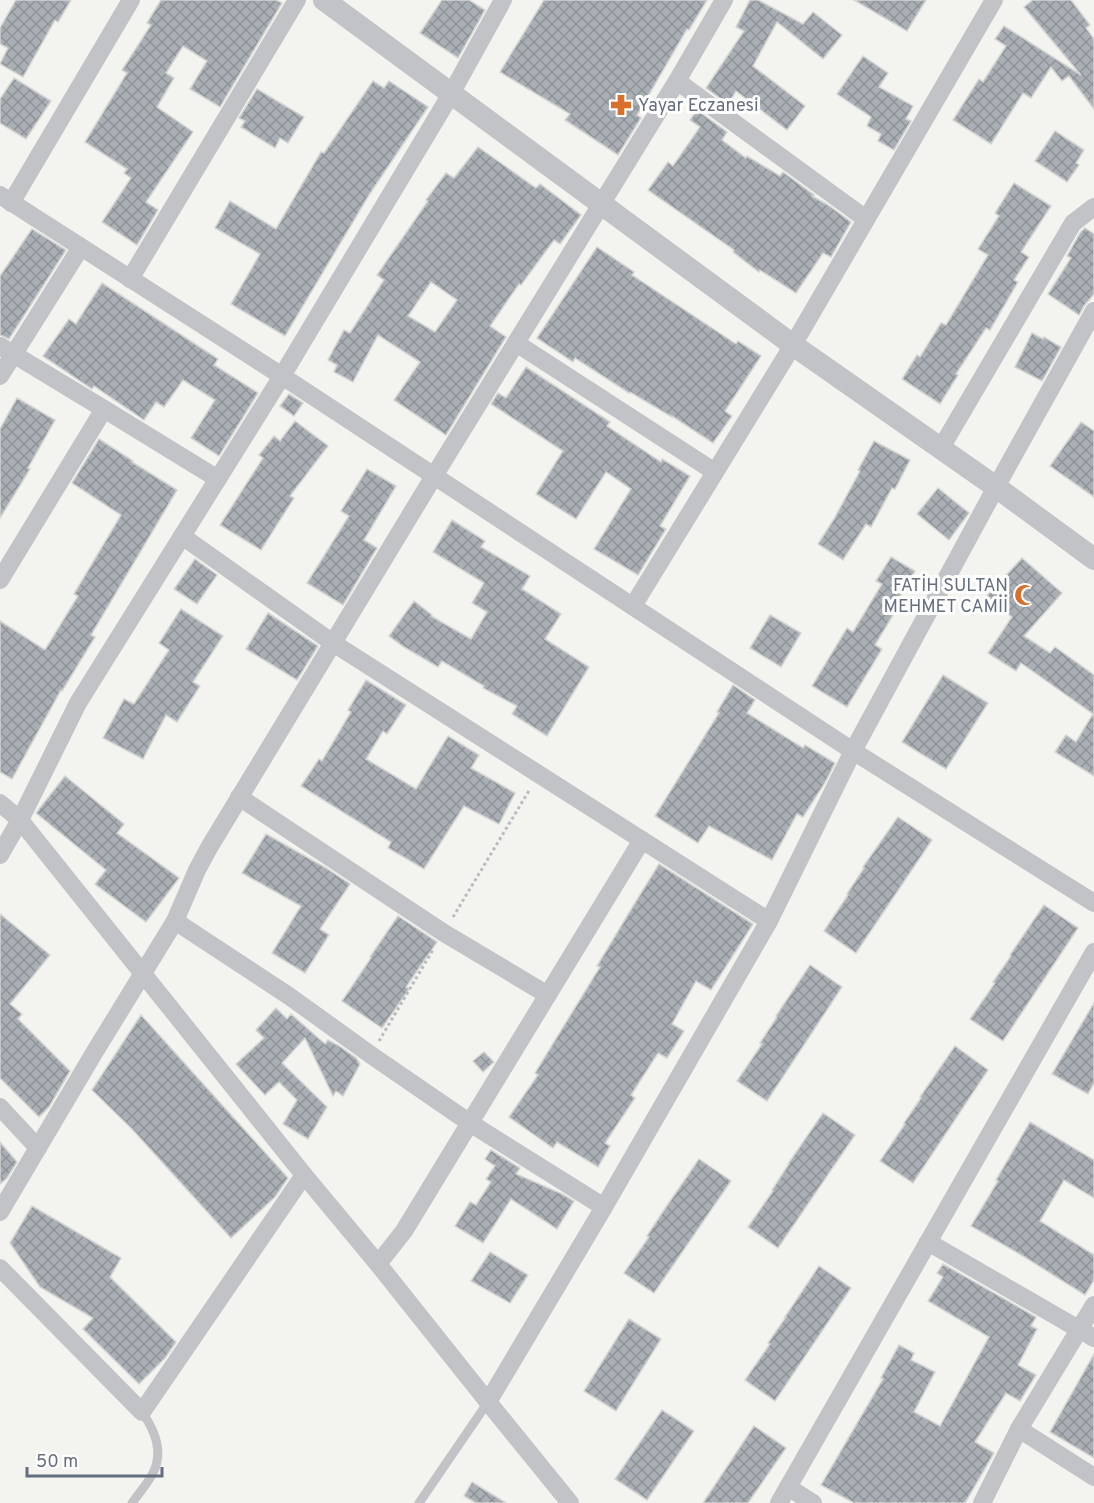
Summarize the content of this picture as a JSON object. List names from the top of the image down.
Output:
{
  "places": {
    "pharmacy": ["Yayar Eczanesi"],
    "mosque": ["FATİH SULTAN MEHMET CAMİİ"]
  },
  "scale_bar": "50 m"
}
